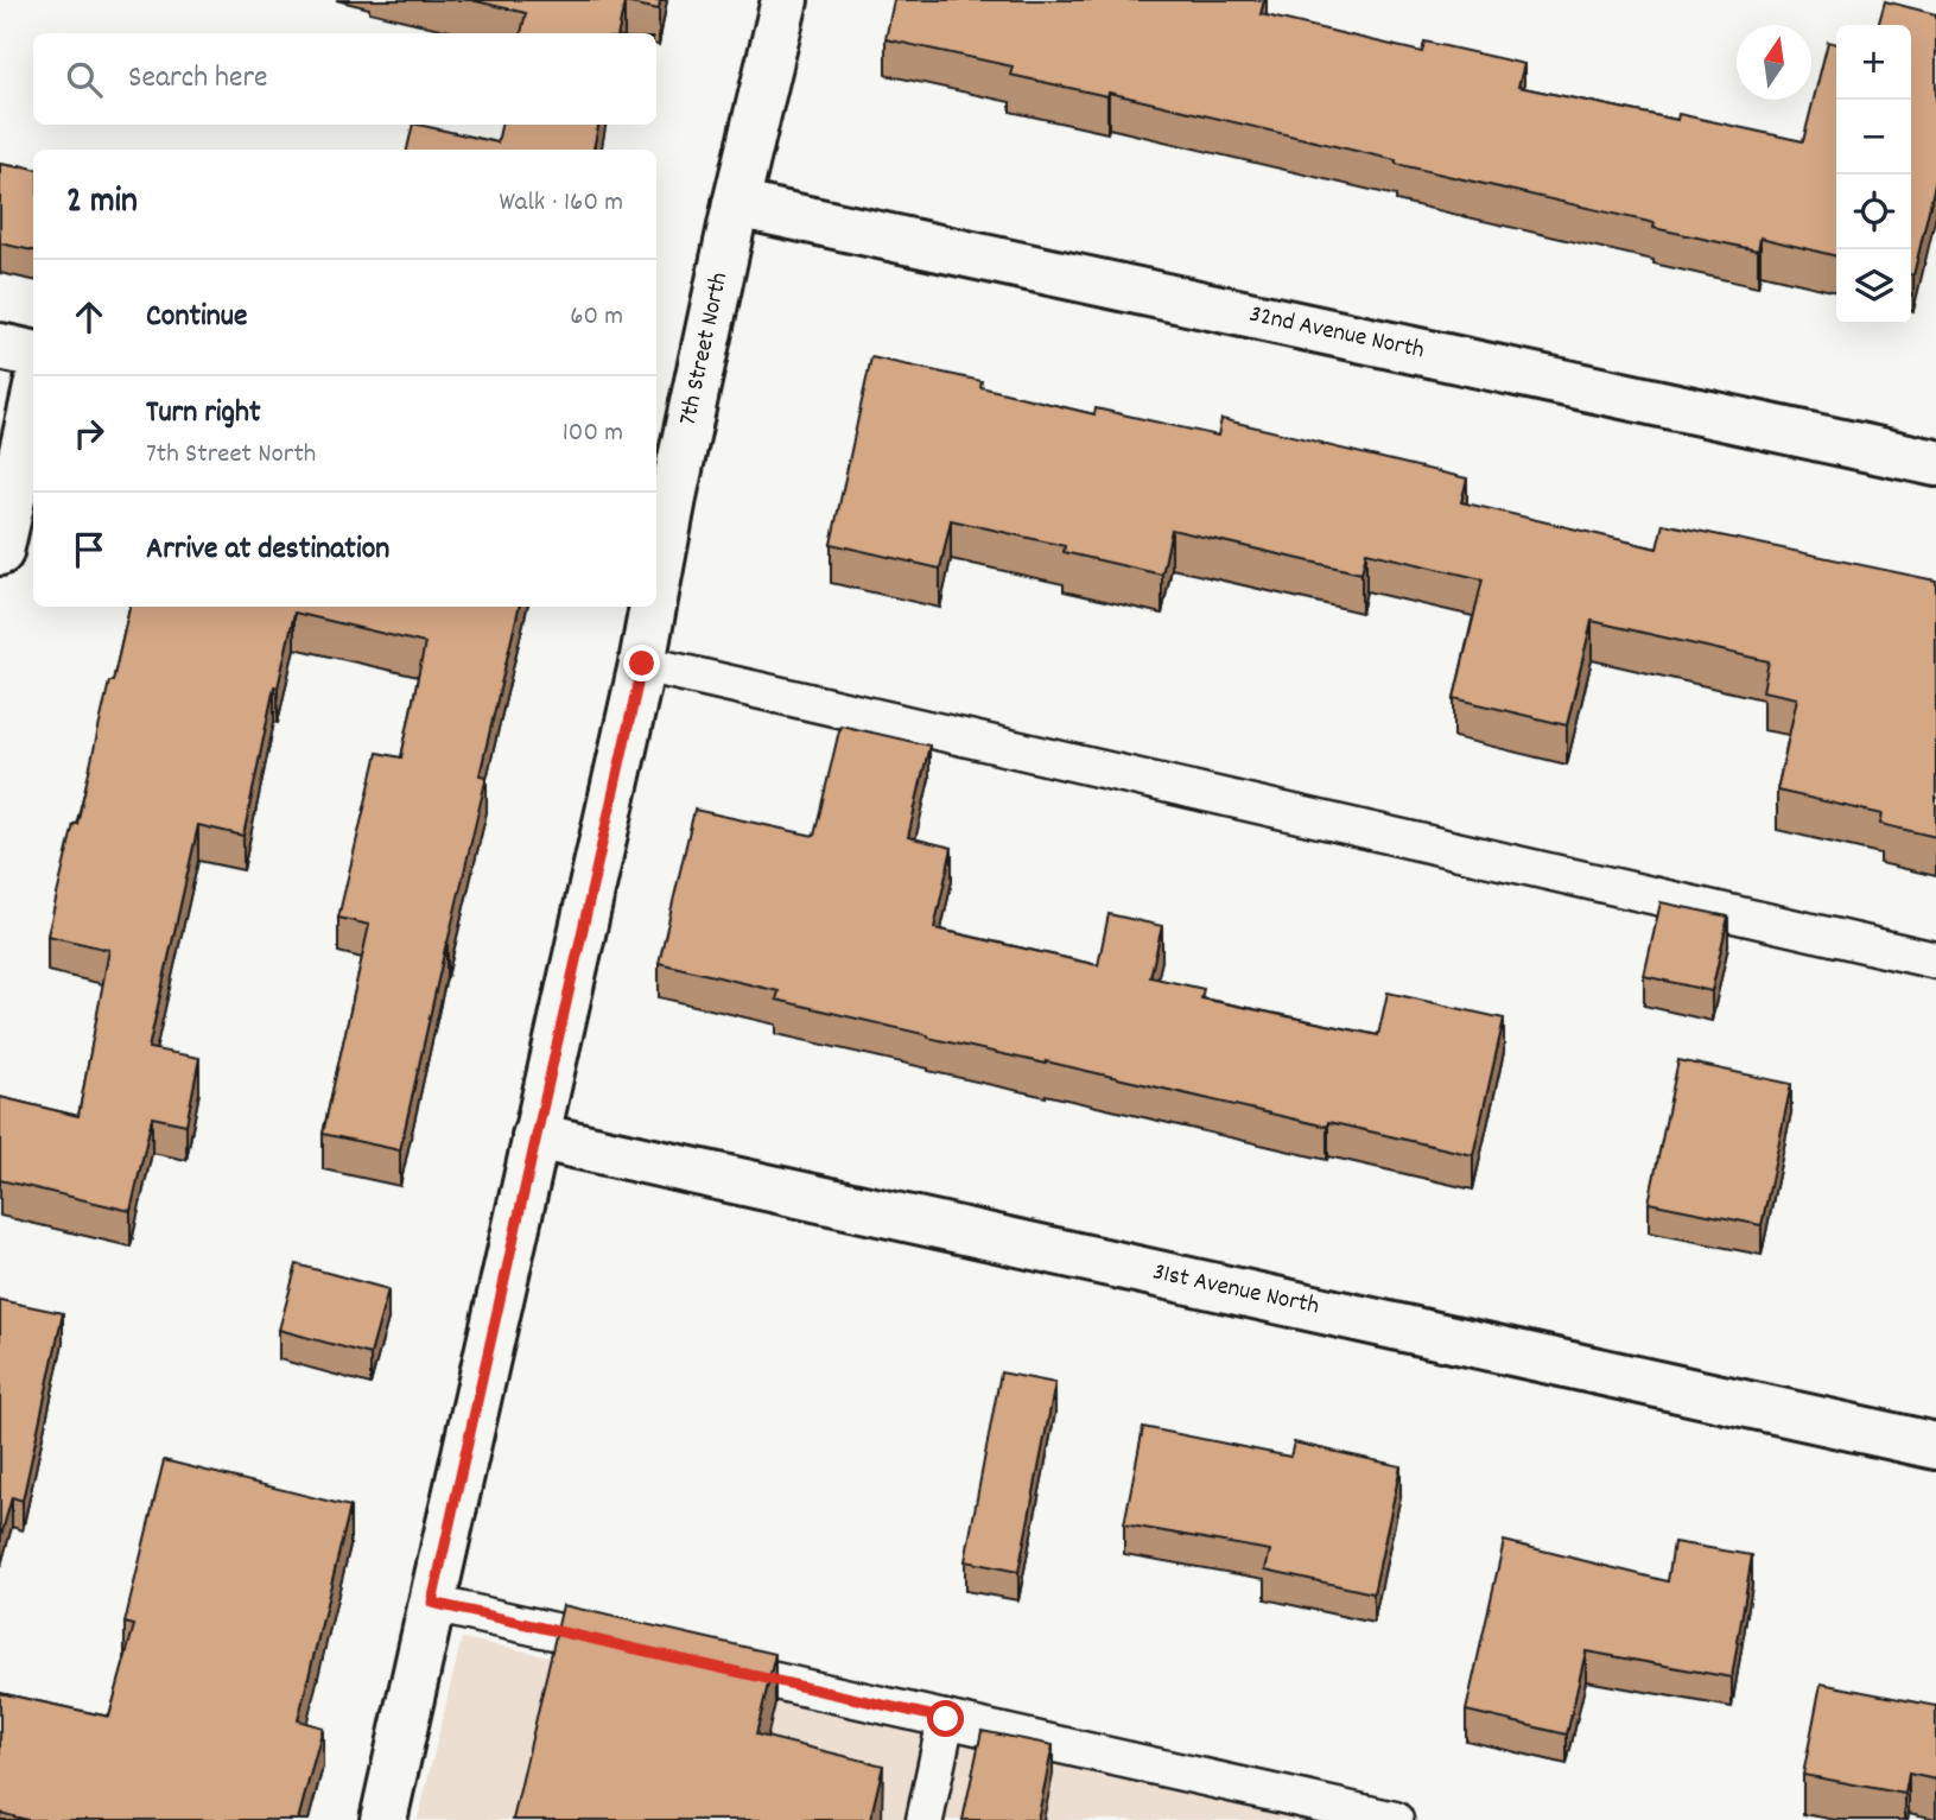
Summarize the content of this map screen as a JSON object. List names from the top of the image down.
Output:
{
  "streets": {
    "street": ["32nd Avenue North", "7th Street North", "31st Avenue North"]
  },
  "crossings": [
    ["32nd Avenue North", "7th Street North"],
    ["7th Street North", "31st Avenue North"]
  ],
  "north": "top",
  "page": {
    "map_buttons": ["+", "−"],
    "search": "Search here",
    "heading": ["2 min", "Walk · 160 m"],
    "list": [
      ["Continue", "60 m"],
      ["Turn right", "7th Street North", "100 m"],
      "Arrive at destination"
    ]
  }
}
